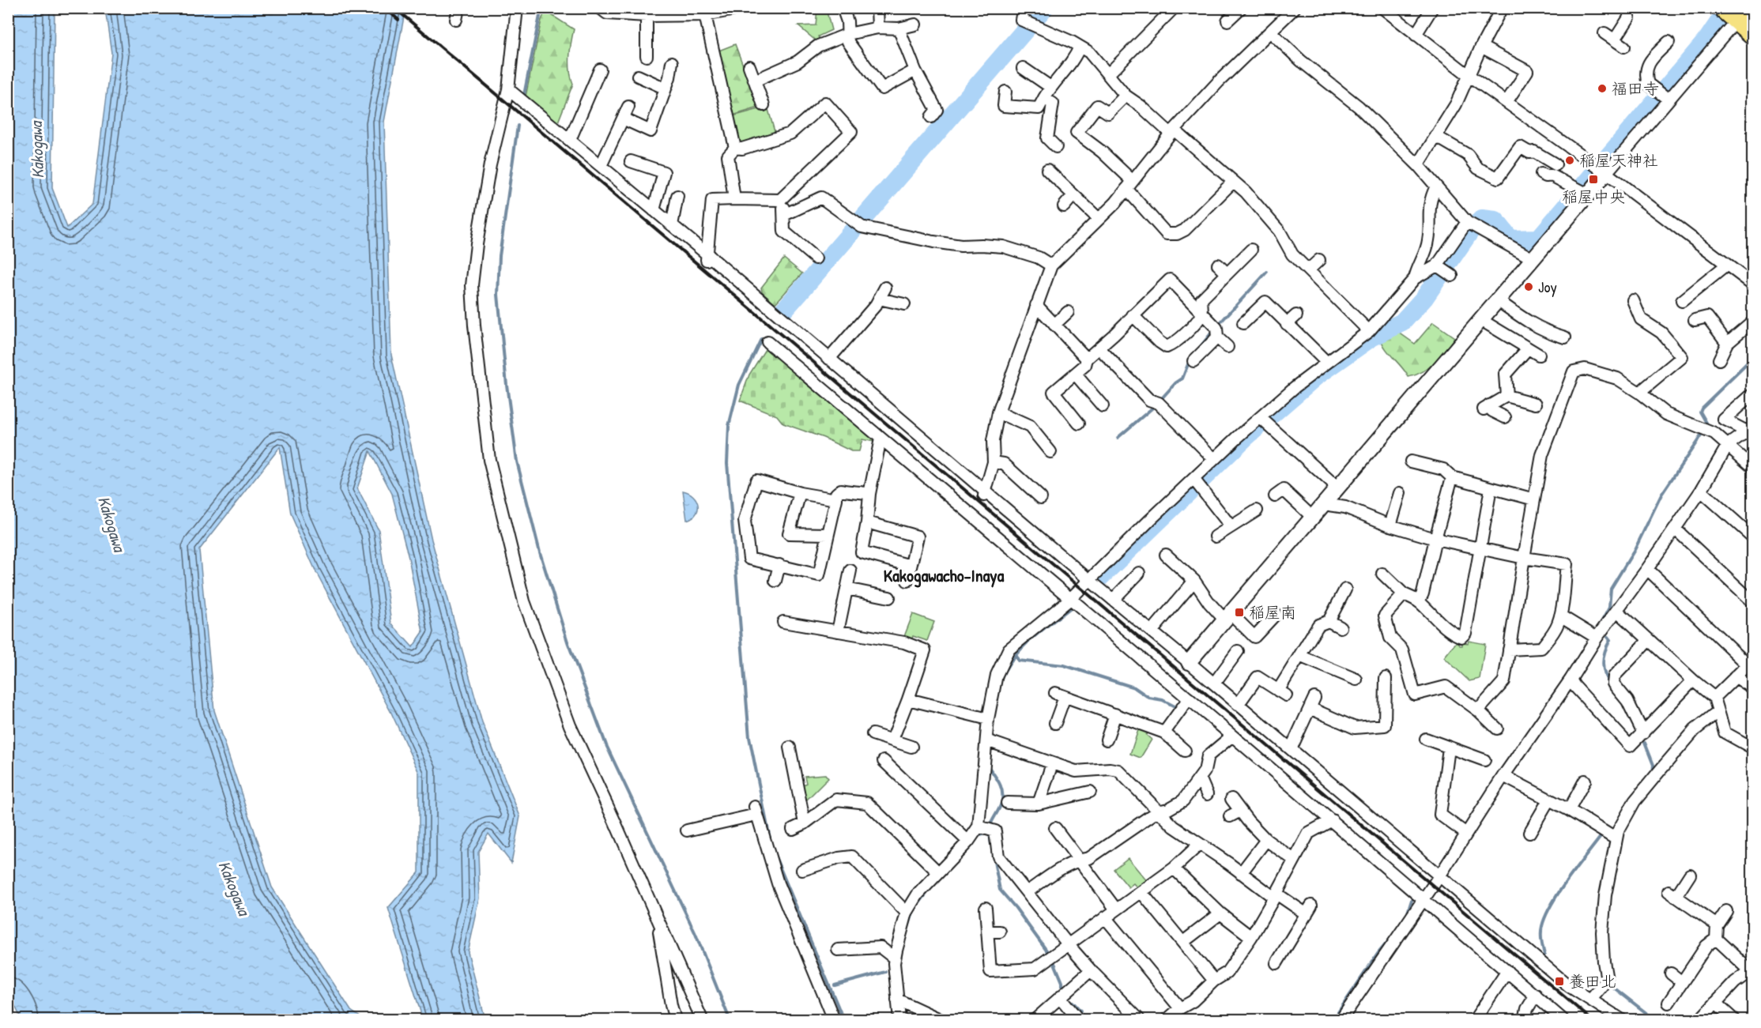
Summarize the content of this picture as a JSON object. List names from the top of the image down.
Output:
{
  "districts": ["Kakogawacho-Inaya"],
  "water": ["Kakogawa"],
  "places": {
    "other": ["福田寺", "稲屋天神社", "Joy"],
    "transit": ["稲屋中央", "稲屋南", "養田北"]
  }
}
